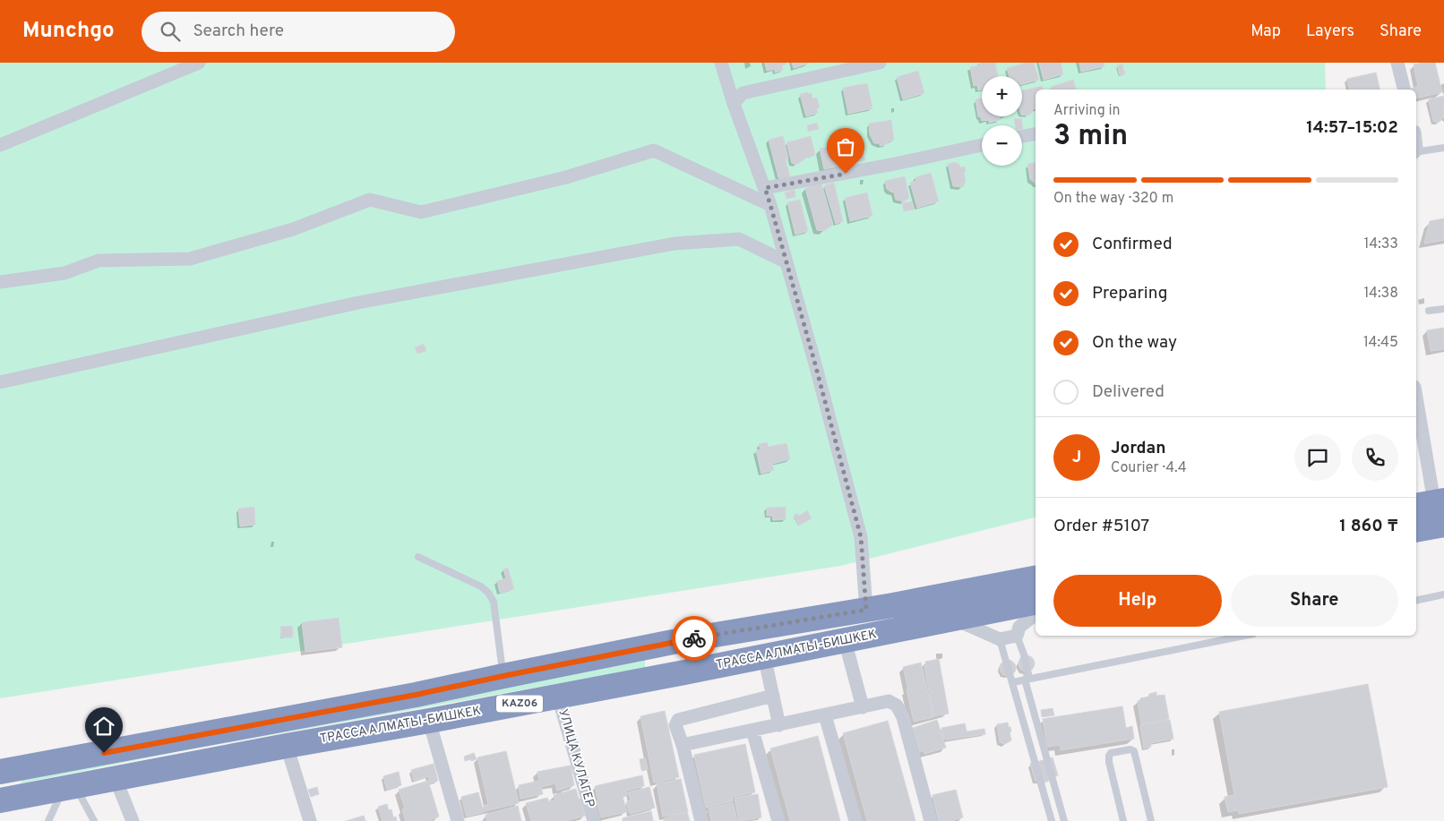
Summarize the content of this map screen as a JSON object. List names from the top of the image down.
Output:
{
  "streets": {
    "highway": ["ТРАССА АЛМАТЫ-БИШКЕК", "KАZ06"],
    "street": ["УЛИЦА КУЛАГЕР"]
  },
  "crossings": [
    ["ТРАССА АЛМАТЫ-БИШКЕК", "УЛИЦА КУЛАГЕР"]
  ],
  "page": {
    "header": "Munchgo",
    "search": "Search here",
    "nav": ["Map", "Layers", "Share"],
    "map_buttons": ["+", "−"],
    "heading": ["3 min", "Arriving in", "14:57–15:02"],
    "panel": [
      "Jordan",
      "Courier · 4.4",
      "Order #5107",
      "1 860 ₸"
    ],
    "bar": "On the way · 320 m",
    "list": [
      ["Confirmed", "14:33"],
      ["Preparing", "14:38"],
      ["On the way", "14:45"],
      "Delivered"
    ],
    "round": "J",
    "buttons": ["Help", "Share"]
  }
}
